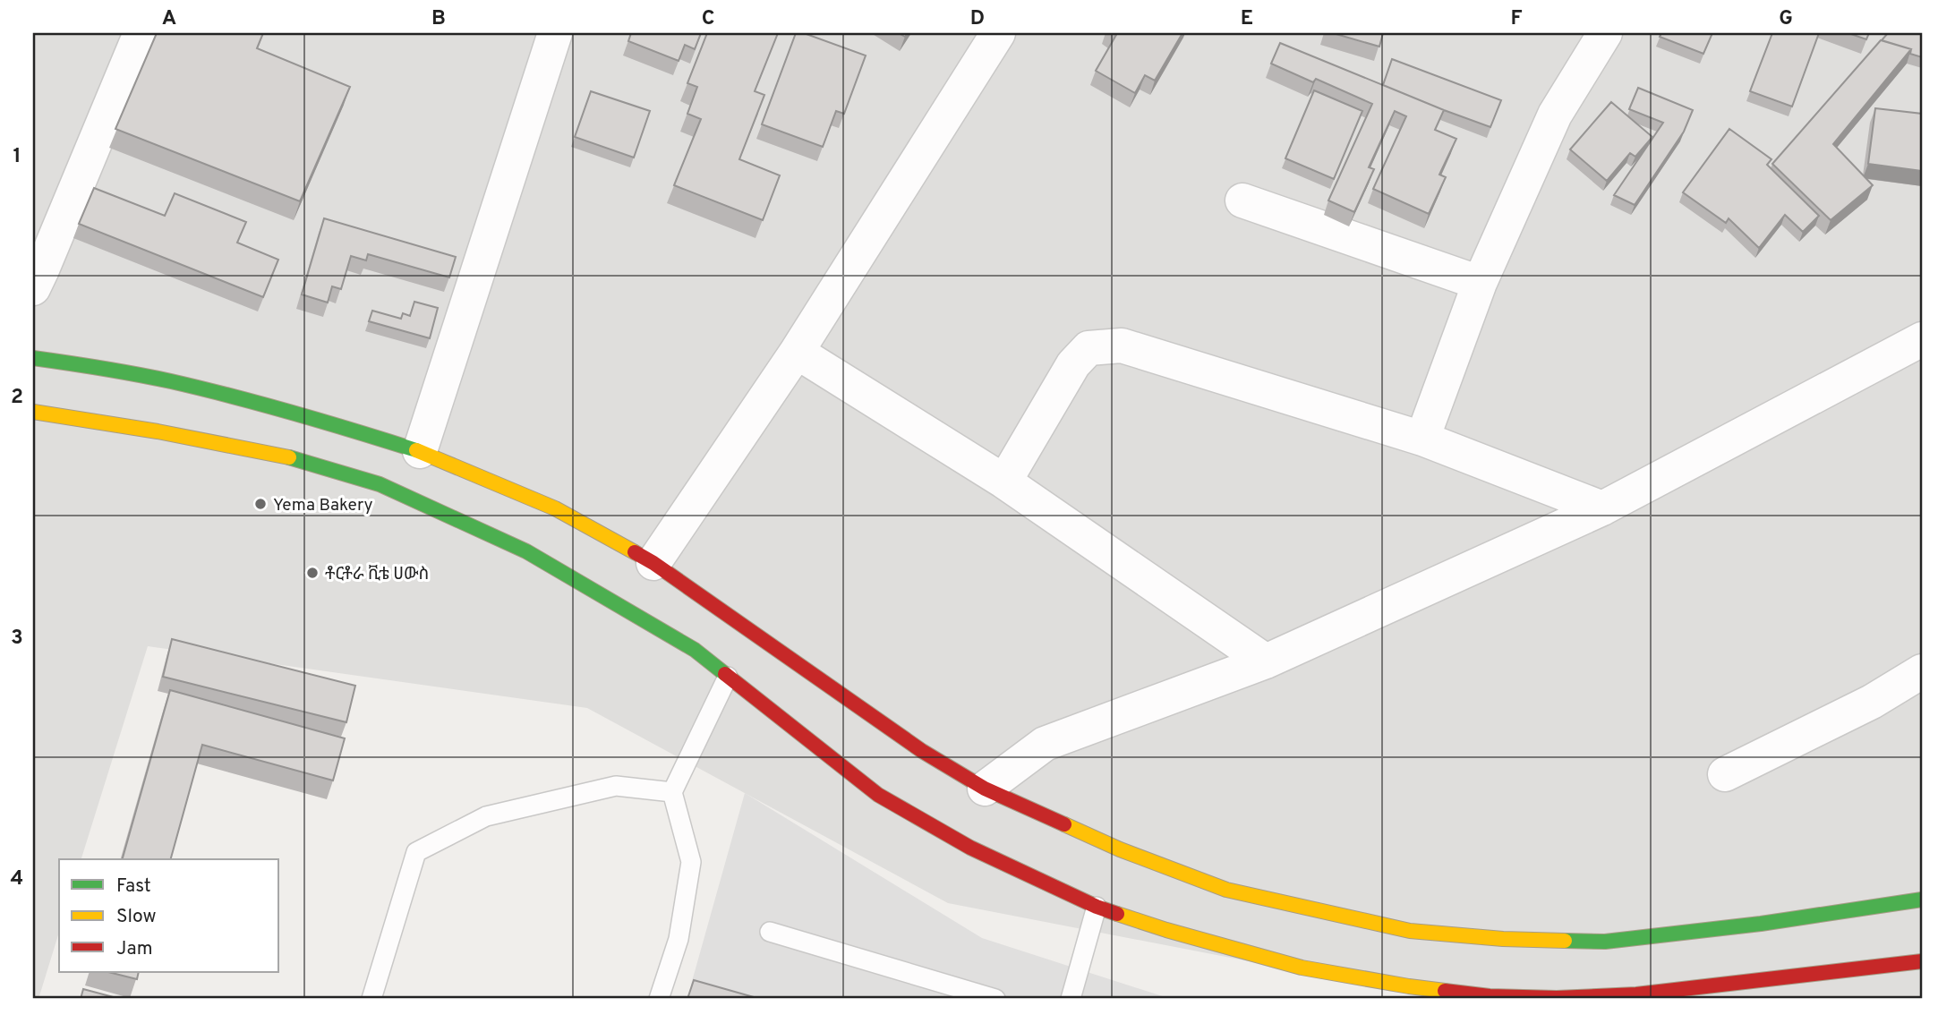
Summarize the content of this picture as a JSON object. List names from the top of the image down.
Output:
{
  "places": ["Yema Bakery", "ቶርቶራ ቪቴ ሀውስ"],
  "legend": ["Fast", "Slow", "Jam"],
  "grid": {
    "columns": [
      "A",
      "B",
      "C",
      "D",
      "E",
      "F",
      "G"
    ],
    "rows": [
      "1",
      "2",
      "3",
      "4"
    ]
  }
}
